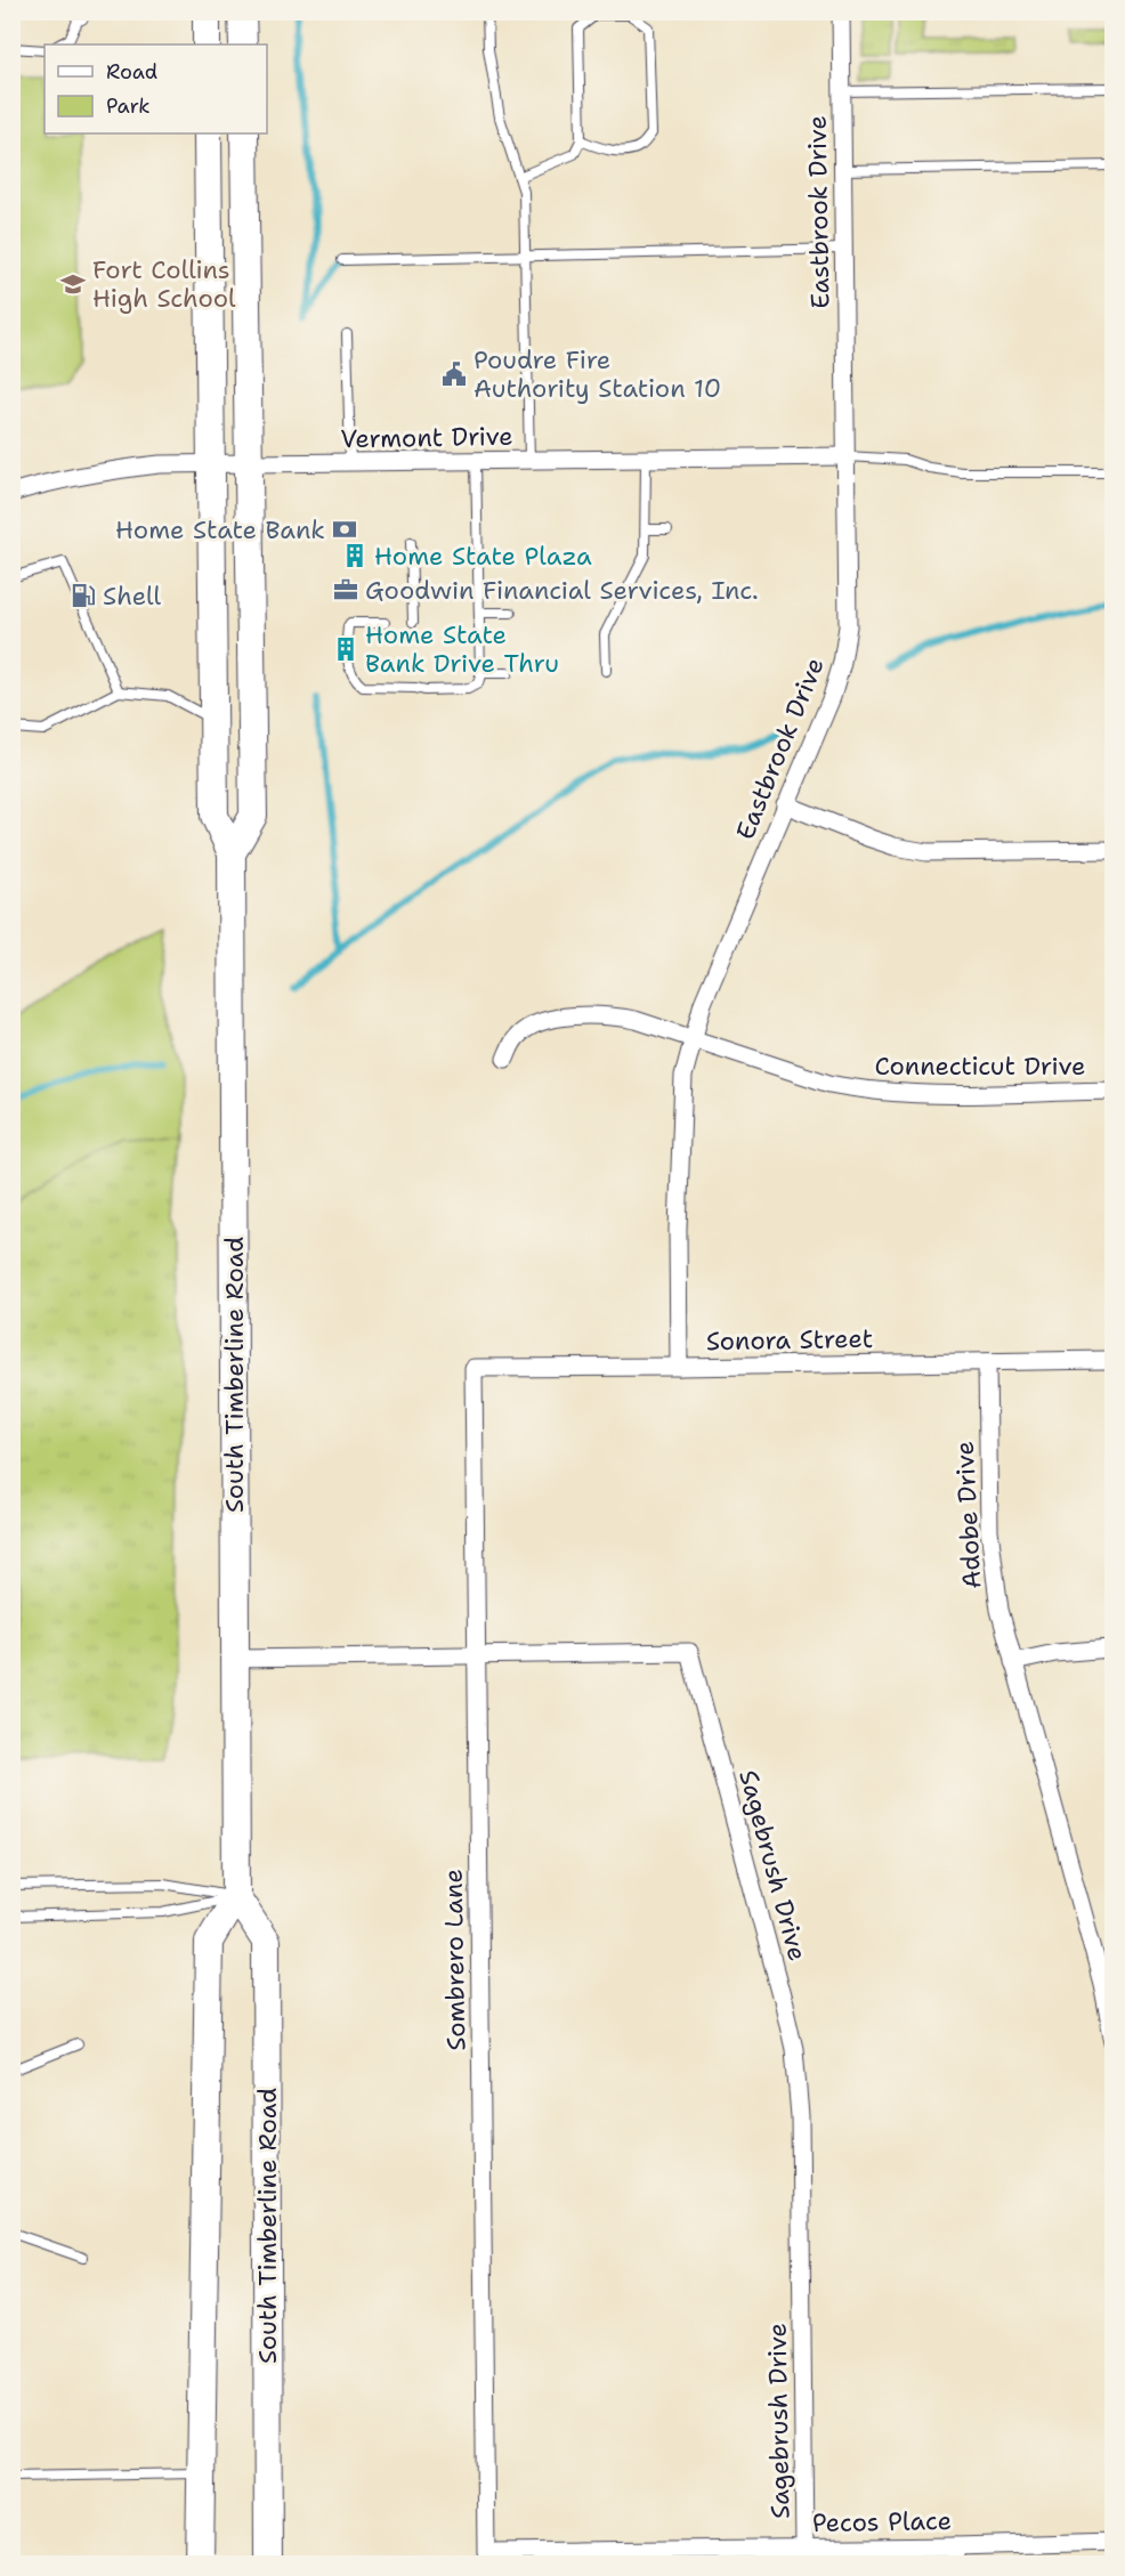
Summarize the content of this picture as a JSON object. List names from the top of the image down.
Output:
{
  "streets": {
    "main road": ["South Timberline Road"],
    "street": [
      "Eastbrook Drive",
      "Vermont Drive",
      "Connecticut Drive",
      "Sonora Street",
      "Adobe Drive",
      "Sagebrush Drive",
      "Sombrero Lane",
      "Pecos Place"
    ]
  },
  "crossings": [
    ["Eastbrook Drive", "Vermont Drive"],
    ["Eastbrook Drive", "Connecticut Drive"],
    ["Eastbrook Drive", "Sonora Street"],
    ["Vermont Drive", "South Timberline Road"],
    ["Sonora Street", "Adobe Drive"],
    ["Sonora Street", "Sombrero Lane"],
    ["South Timberline Road", "Sagebrush Drive"],
    ["Sagebrush Drive", "Sombrero Lane"],
    ["Sagebrush Drive", "Pecos Place"],
    ["Sombrero Lane", "Pecos Place"]
  ],
  "places": {
    "school or university": ["Fort Collins High School"],
    "public building": ["Poudre Fire Authority Station 10"],
    "bank": ["Home State Bank"],
    "building": ["Home State Plaza", "Home State Bank Drive Thru"],
    "office": ["Goodwin Financial Services, Inc."],
    "fuel station": ["Shell"]
  },
  "legend": ["Road", "Park"]
}
